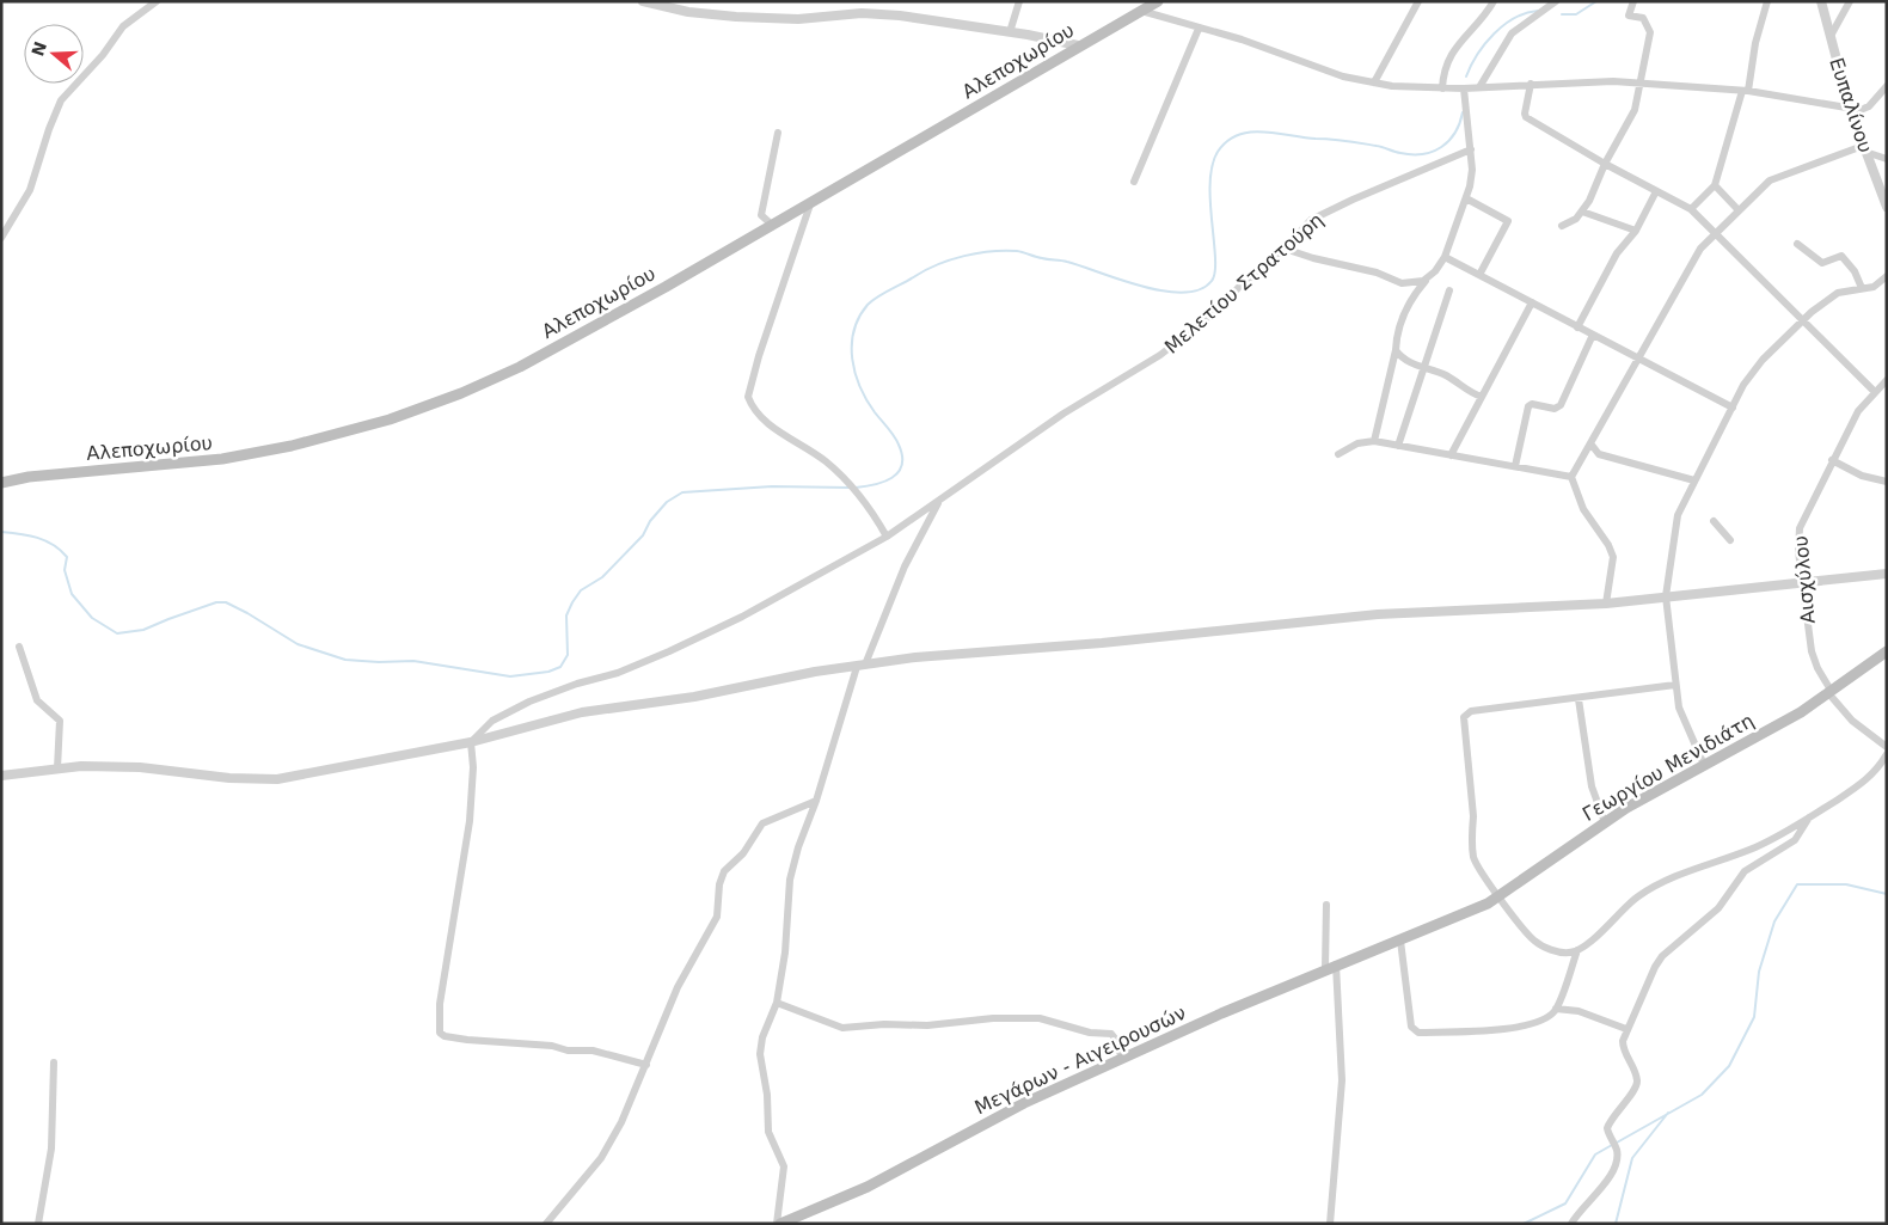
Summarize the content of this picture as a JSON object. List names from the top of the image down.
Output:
{
  "streets": {
    "main road": ["Αλεποχωρίου", "Γεωργίου Μενιδιάτη", "Μεγάρων - Αιγειρουσών"],
    "street": ["Ευπαλίνου", "Μελετίου Στρατούρη", "Αισχύλου"]
  },
  "crossings": [
    ["Αισχύλου", "Γεωργίου Μενιδιάτη"],
    ["Γεωργίου Μενιδιάτη", "Μεγάρων - Αιγειρουσών"]
  ],
  "north": "left"
}
